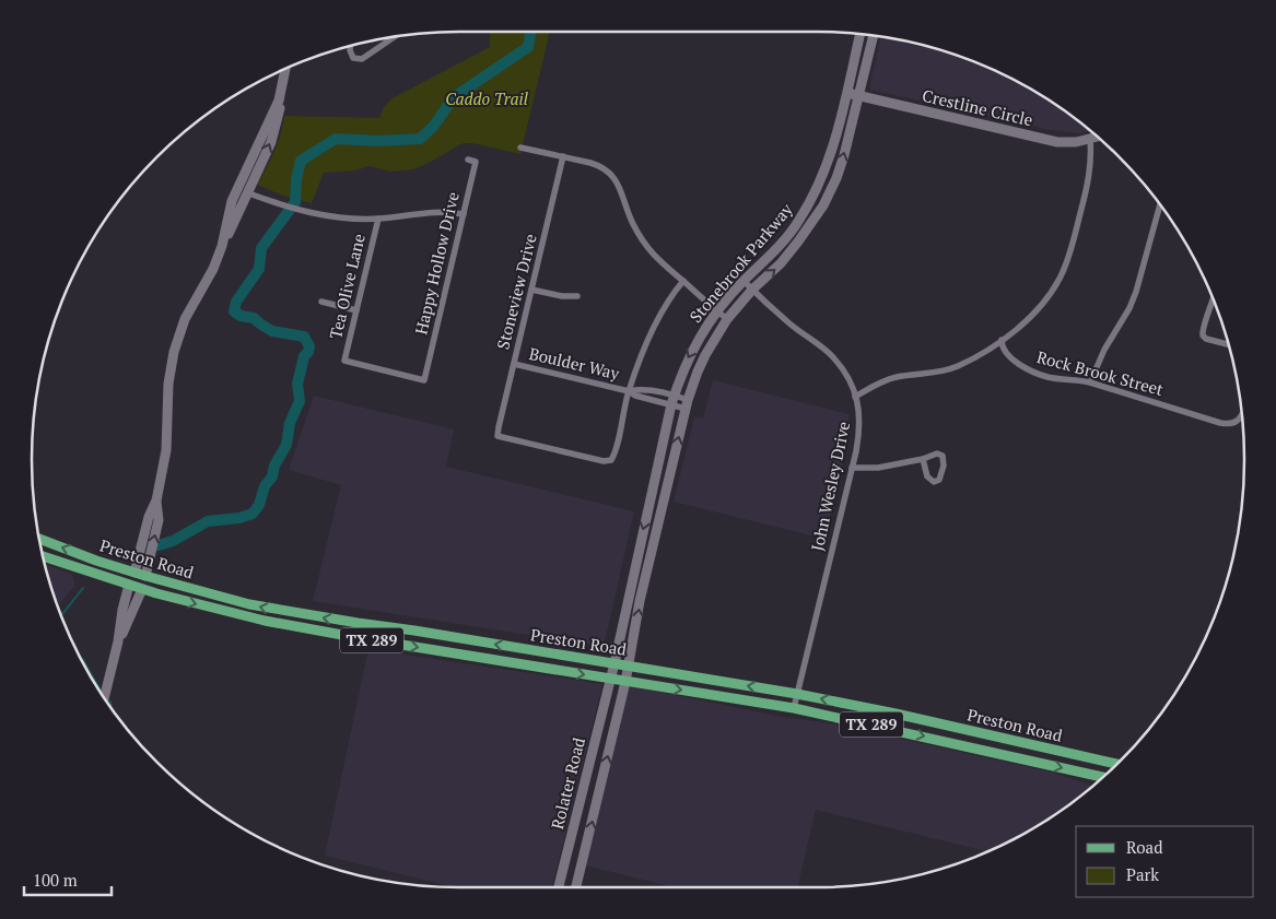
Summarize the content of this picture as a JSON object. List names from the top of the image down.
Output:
{
  "streets": {
    "main road": [
      "Crestline Circle",
      "Stonebrook Parkway",
      "Preston Road",
      "TX 289",
      "Rolater Road"
    ],
    "street": [
      "Happy Hollow Drive",
      "Tea Olive Lane",
      "Stoneview Drive",
      "Boulder Way",
      "Rock Brook Street",
      "John Wesley Drive"
    ]
  },
  "crossings": [
    ["Crestline Circle", "Stonebrook Parkway"],
    ["Happy Hollow Drive", "Tea Olive Lane"],
    ["Stonebrook Parkway", "Boulder Way"],
    ["Stonebrook Parkway", "John Wesley Drive"],
    ["Stonebrook Parkway", "Preston Road"],
    ["Stonebrook Parkway", "Rolater Road"],
    ["Stoneview Drive", "Boulder Way"],
    ["John Wesley Drive", "Preston Road"],
    ["Preston Road", "Rolater Road"]
  ],
  "parks": ["Caddo Trail"],
  "legend": ["Road", "Park"],
  "scale_bar": "100 m"
}
